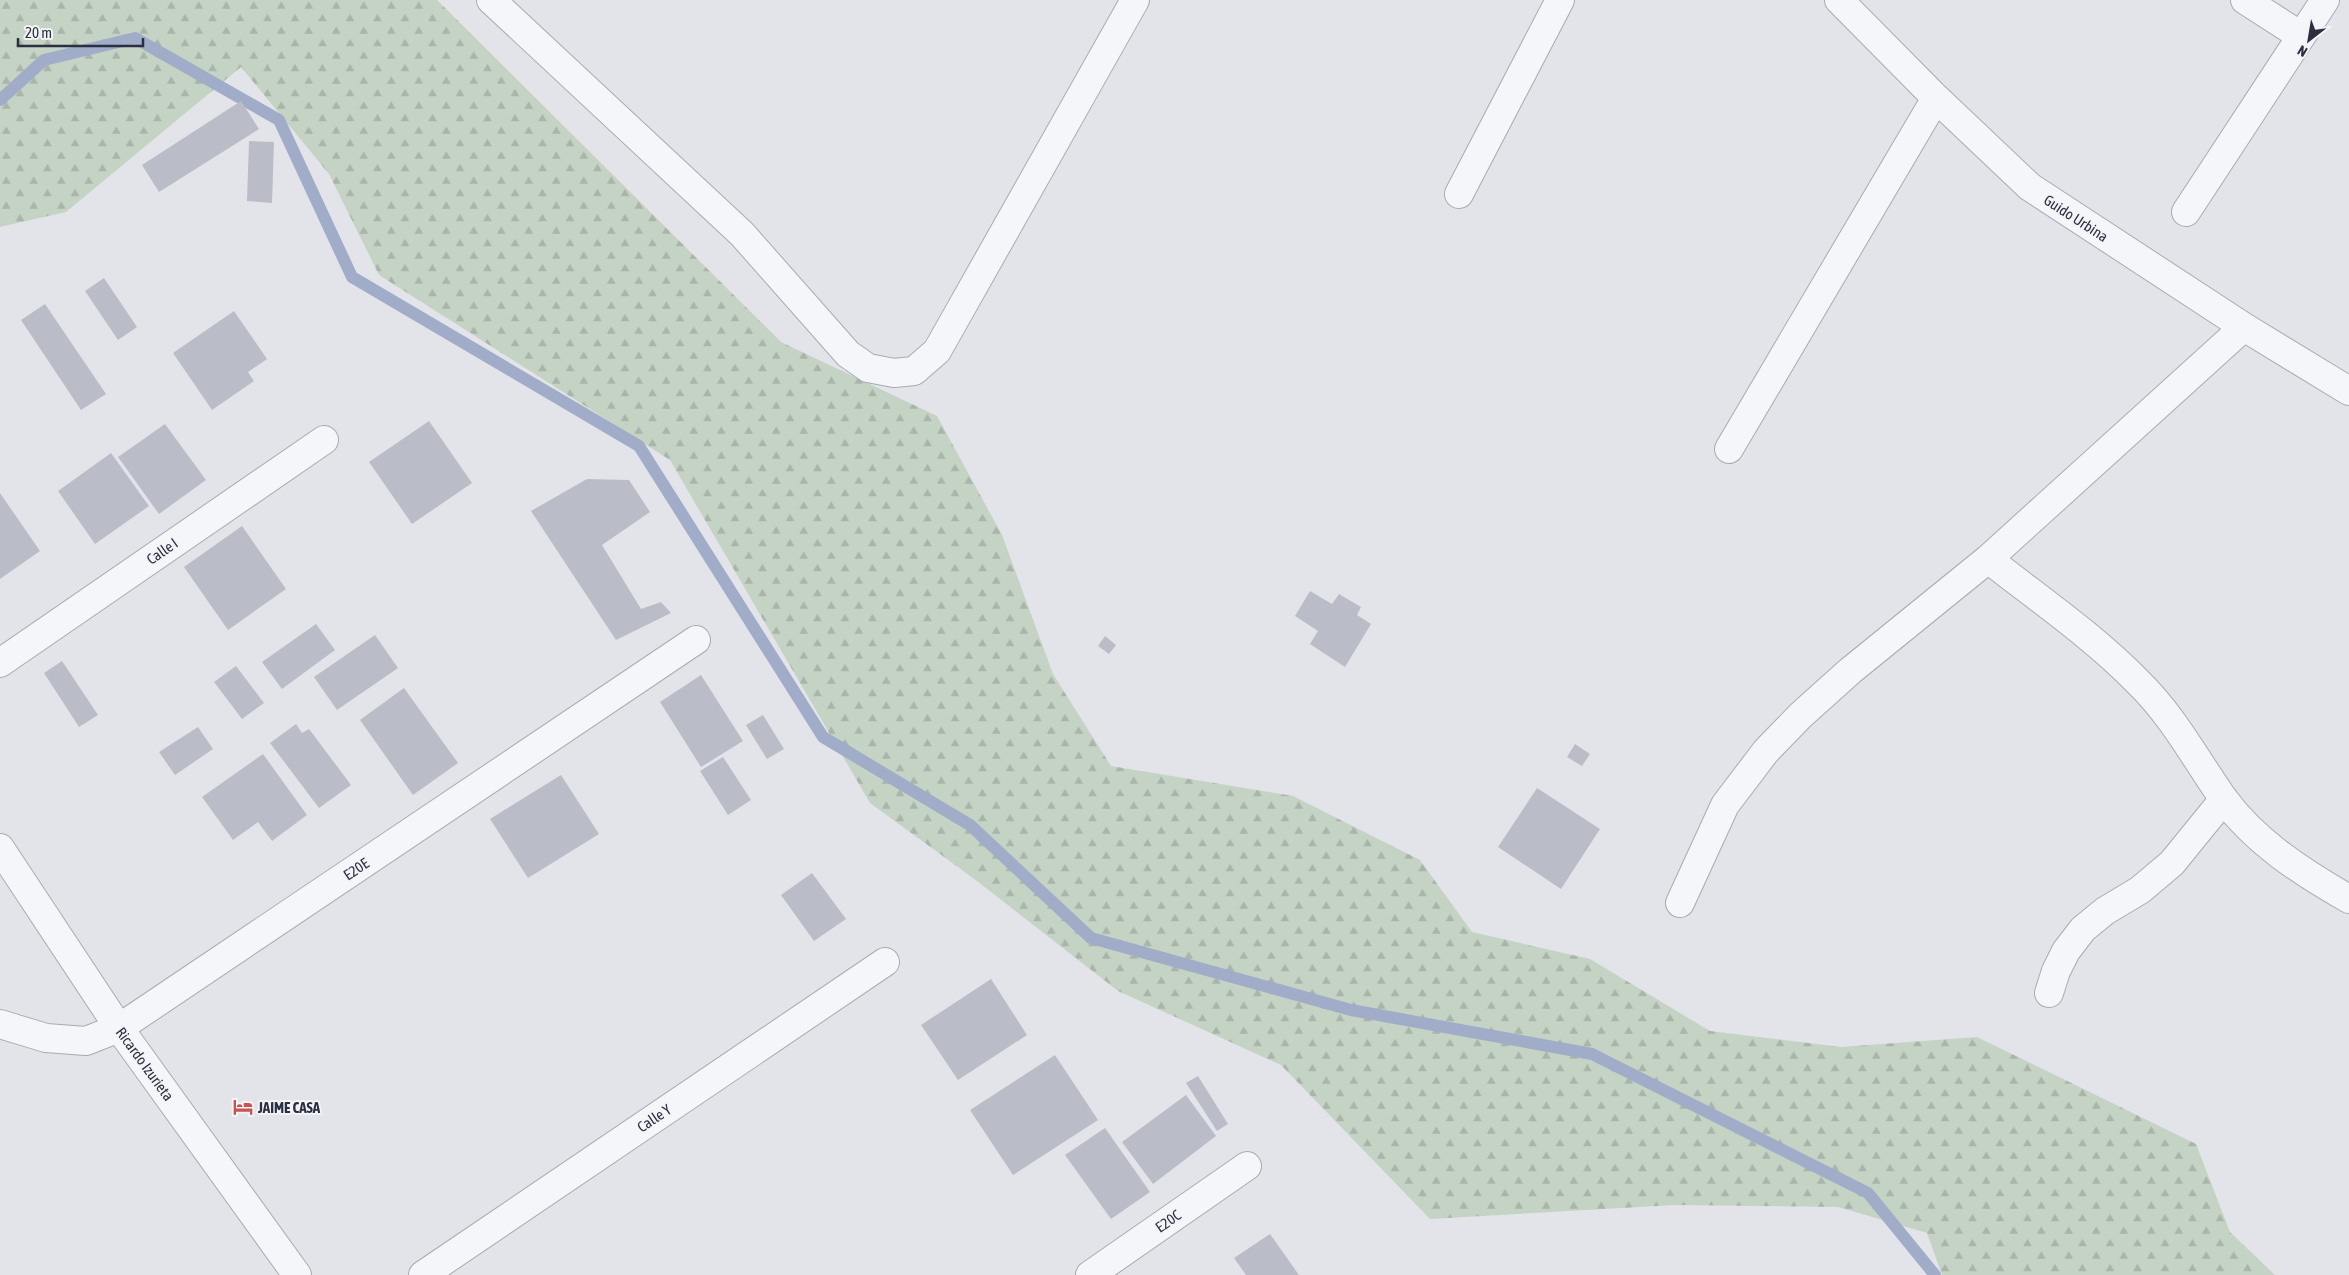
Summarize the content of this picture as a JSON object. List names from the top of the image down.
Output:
{
  "streets": {
    "street": [
      "Guido Urbina",
      "Calle I",
      "E20E",
      "Ricardo Izurieta",
      "Calle Y",
      "E20C"
    ]
  },
  "crossings": [
    ["E20E", "Ricardo Izurieta"]
  ],
  "places": {
    "hotel": ["JAIME CASA"]
  },
  "scale_bar": "20 m",
  "north": "bottom left"
}
